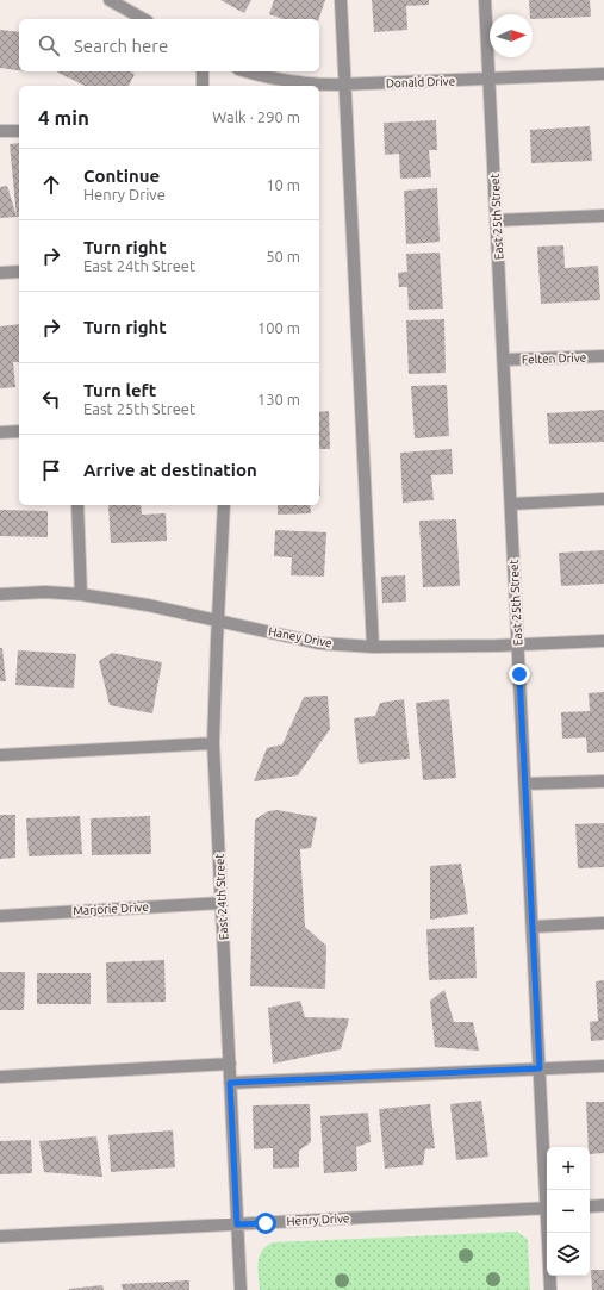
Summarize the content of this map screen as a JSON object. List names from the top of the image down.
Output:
{
  "streets": {
    "street": [
      "Donald Drive",
      "East 25th Street",
      "Felten Drive",
      "Haney Drive",
      "East 24th Street",
      "Marjorie Drive",
      "Henry Drive"
    ]
  },
  "crossings": [
    ["Donald Drive", "East 25th Street"],
    ["East 25th Street", "Felten Drive"],
    ["East 25th Street", "Haney Drive"],
    ["Haney Drive", "East 24th Street"],
    ["East 24th Street", "Marjorie Drive"],
    ["East 24th Street", "Henry Drive"]
  ],
  "north": "right",
  "page": {
    "search": "Search here",
    "heading": ["4 min", "Walk · 290 m"],
    "list": [
      ["Continue", "Henry Drive", "10 m"],
      ["Turn right", "East 24th Street", "50 m"],
      ["Turn right", "100 m"],
      ["Turn left", "East 25th Street", "130 m"],
      "Arrive at destination"
    ],
    "map_buttons": ["+", "−"]
  }
}
